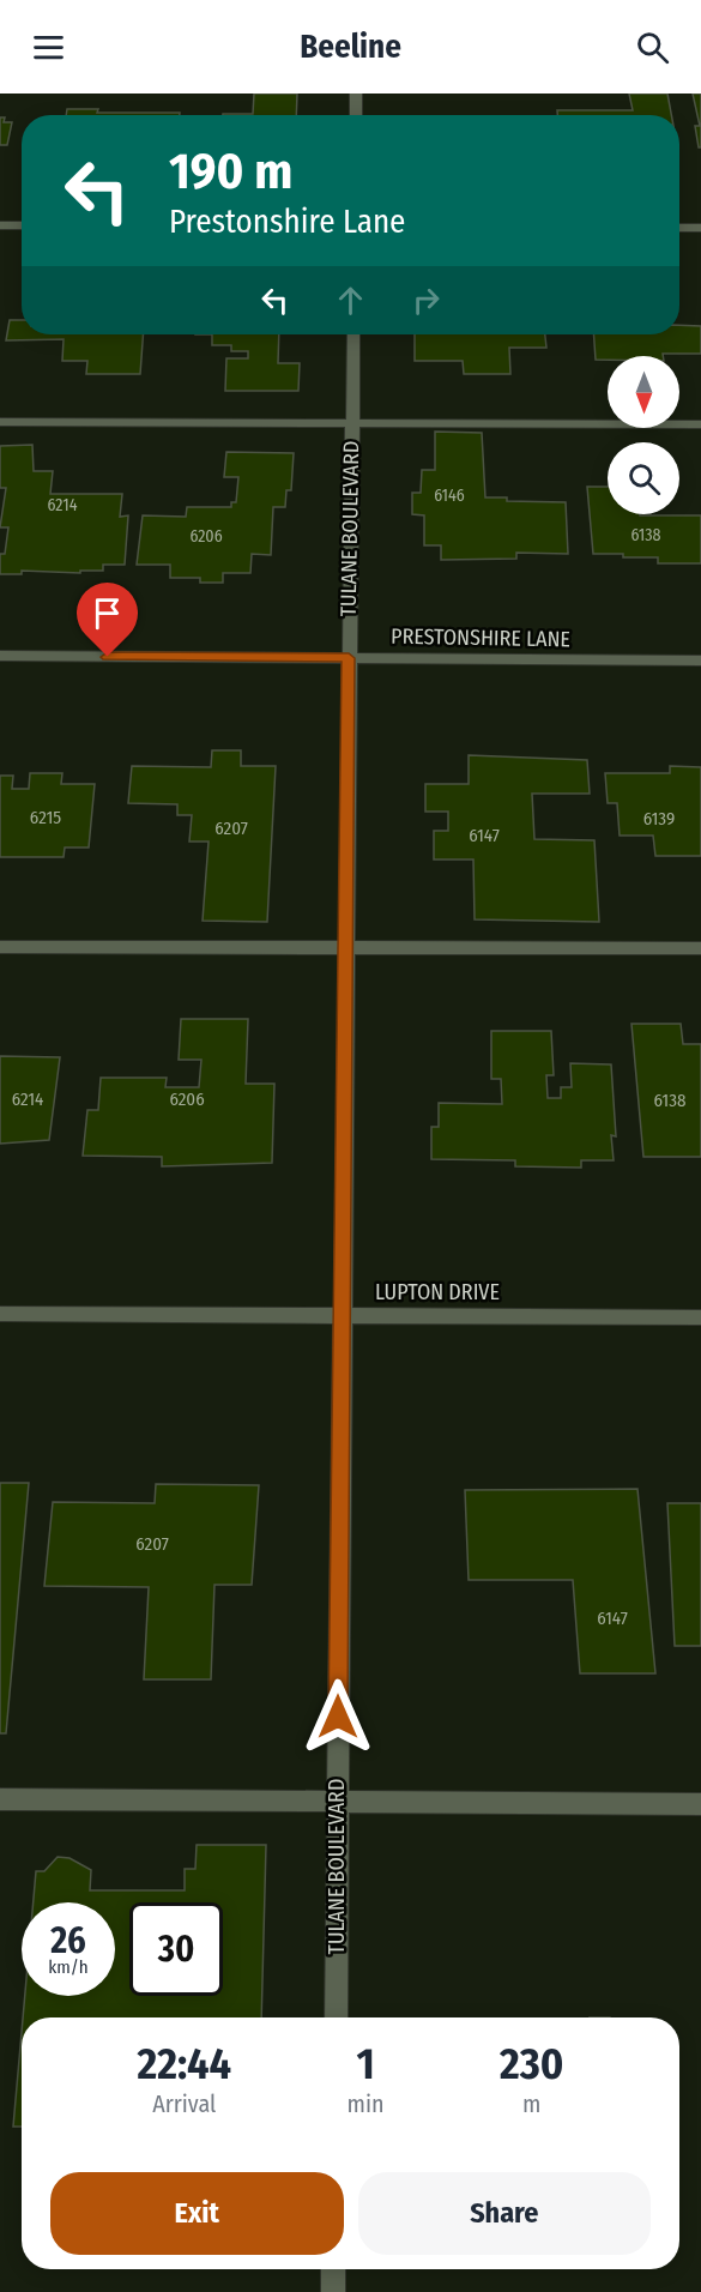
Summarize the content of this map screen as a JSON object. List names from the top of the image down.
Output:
{
  "streets": {
    "street": ["TULANE BOULEVARD", "PRESTONSHIRE LANE", "LUPTON DRIVE"]
  },
  "crossings": [
    ["TULANE BOULEVARD", "PRESTONSHIRE LANE"],
    ["TULANE BOULEVARD", "LUPTON DRIVE"]
  ],
  "house_numbers": [
    "6146",
    "6214",
    "6138",
    "6206",
    "6215",
    "6139",
    "6207",
    "6147",
    "6214",
    "6206",
    "6138",
    "6207",
    "6147"
  ],
  "north": "bottom",
  "page": {
    "header": "Beeline",
    "turn": ["190 m", "Prestonshire Lane"],
    "speed": "26 km/h",
    "limit": "30",
    "eta": [
      "22:44",
      "Arrival",
      "1",
      "min",
      "230",
      "m"
    ],
    "buttons": ["Exit", "Share"]
  }
}
